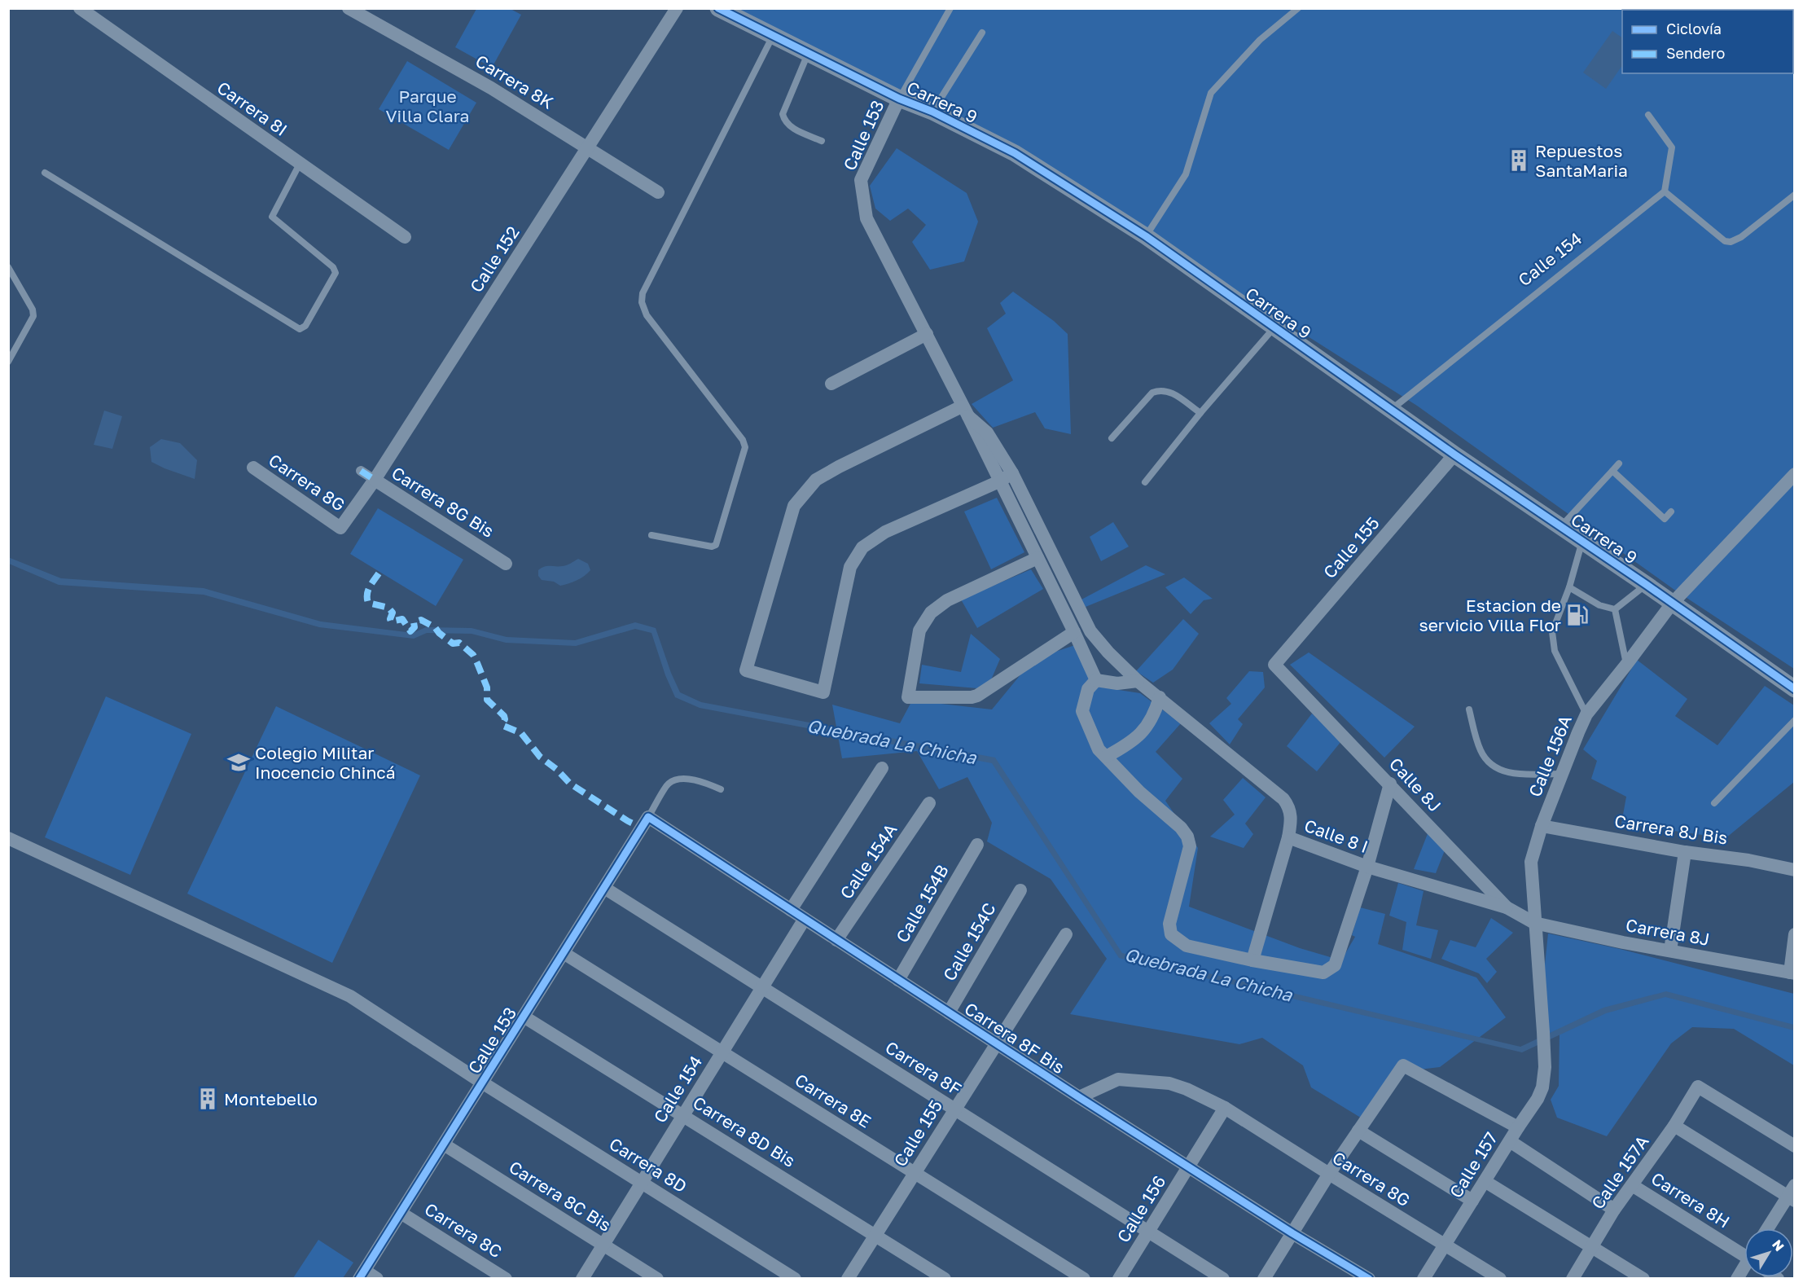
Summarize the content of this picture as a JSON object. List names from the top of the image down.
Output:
{
  "streets": {
    "street": [
      "Carrera 8K",
      "Carrera 9",
      "Carrera 8I",
      "Calle 153",
      "Calle 152",
      "Calle 154",
      "Carrera 8G",
      "Carrera 8G Bis",
      "Calle 155",
      "Calle 156A",
      "Calle 8J",
      "Carrera 8J Bis",
      "Calle 8 I",
      "Calle 154A",
      "Calle 154B",
      "Carrera 8J",
      "Calle 154C",
      "Carrera 8F Bis",
      "Carrera 8F",
      "Carrera 8E",
      "Carrera 8D Bis",
      "Carrera 8D",
      "Calle 157",
      "Calle 157A",
      "Carrera 8C Bis",
      "Carrera 8H",
      "Calle 156",
      "Carrera 8C"
    ]
  },
  "crossings": [
    ["Carrera 8K", "Calle 152"],
    ["Carrera 9", "Calle 153"],
    ["Carrera 9", "Calle 154"],
    ["Carrera 9", "Calle 155"],
    ["Carrera 9", "Calle 156A"],
    ["Calle 153", "Calle 8 I"],
    ["Calle 153", "Carrera 8F Bis"],
    ["Calle 153", "Carrera 8F"],
    ["Calle 153", "Carrera 8E"],
    ["Calle 153", "Carrera 8D Bis"],
    ["Calle 153", "Carrera 8D"],
    ["Calle 153", "Carrera 8C Bis"],
    ["Calle 153", "Carrera 8C"],
    ["Calle 152", "Carrera 8G"],
    ["Calle 152", "Carrera 8G Bis"],
    ["Calle 154", "Carrera 8F Bis"],
    ["Calle 154", "Carrera 8F"],
    ["Calle 154", "Carrera 8E"],
    ["Calle 154", "Carrera 8D Bis"],
    ["Calle 154", "Carrera 8D"],
    ["Calle 154", "Carrera 8C Bis"],
    ["Carrera 8G", "Carrera 8F Bis"],
    ["Carrera 8G", "Calle 157"],
    ["Carrera 8G", "Calle 156"],
    ["Calle 155", "Calle 8J"],
    ["Calle 155", "Carrera 8F Bis"],
    ["Calle 155", "Carrera 8F"],
    ["Calle 155", "Carrera 8E"],
    ["Calle 155", "Carrera 8D Bis"],
    ["Calle 156A", "Calle 8J"],
    ["Calle 156A", "Carrera 8J Bis"],
    ["Calle 156A", "Carrera 8J"],
    ["Calle 156A", "Calle 157"],
    ["Calle 8J", "Calle 8 I"],
    ["Calle 8J", "Carrera 8J"],
    ["Calle 154A", "Carrera 8F Bis"],
    ["Calle 154B", "Carrera 8F Bis"],
    ["Calle 154C", "Carrera 8F Bis"],
    ["Carrera 8F Bis", "Calle 156"],
    ["Carrera 8F", "Calle 156"],
    ["Calle 157A", "Carrera 8H"]
  ],
  "water": ["Quebrada La Chicha"],
  "parks": ["Parque Villa Clara"],
  "places": {
    "building": ["Repuestos SantaMaria", "Montebello"],
    "fuel station": ["Estacion de servicio Villa Flor"],
    "school or university": ["Colegio Militar Inocencio Chincá"]
  },
  "legend": ["Ciclovía", "Sendero"],
  "north": "top right"
}
